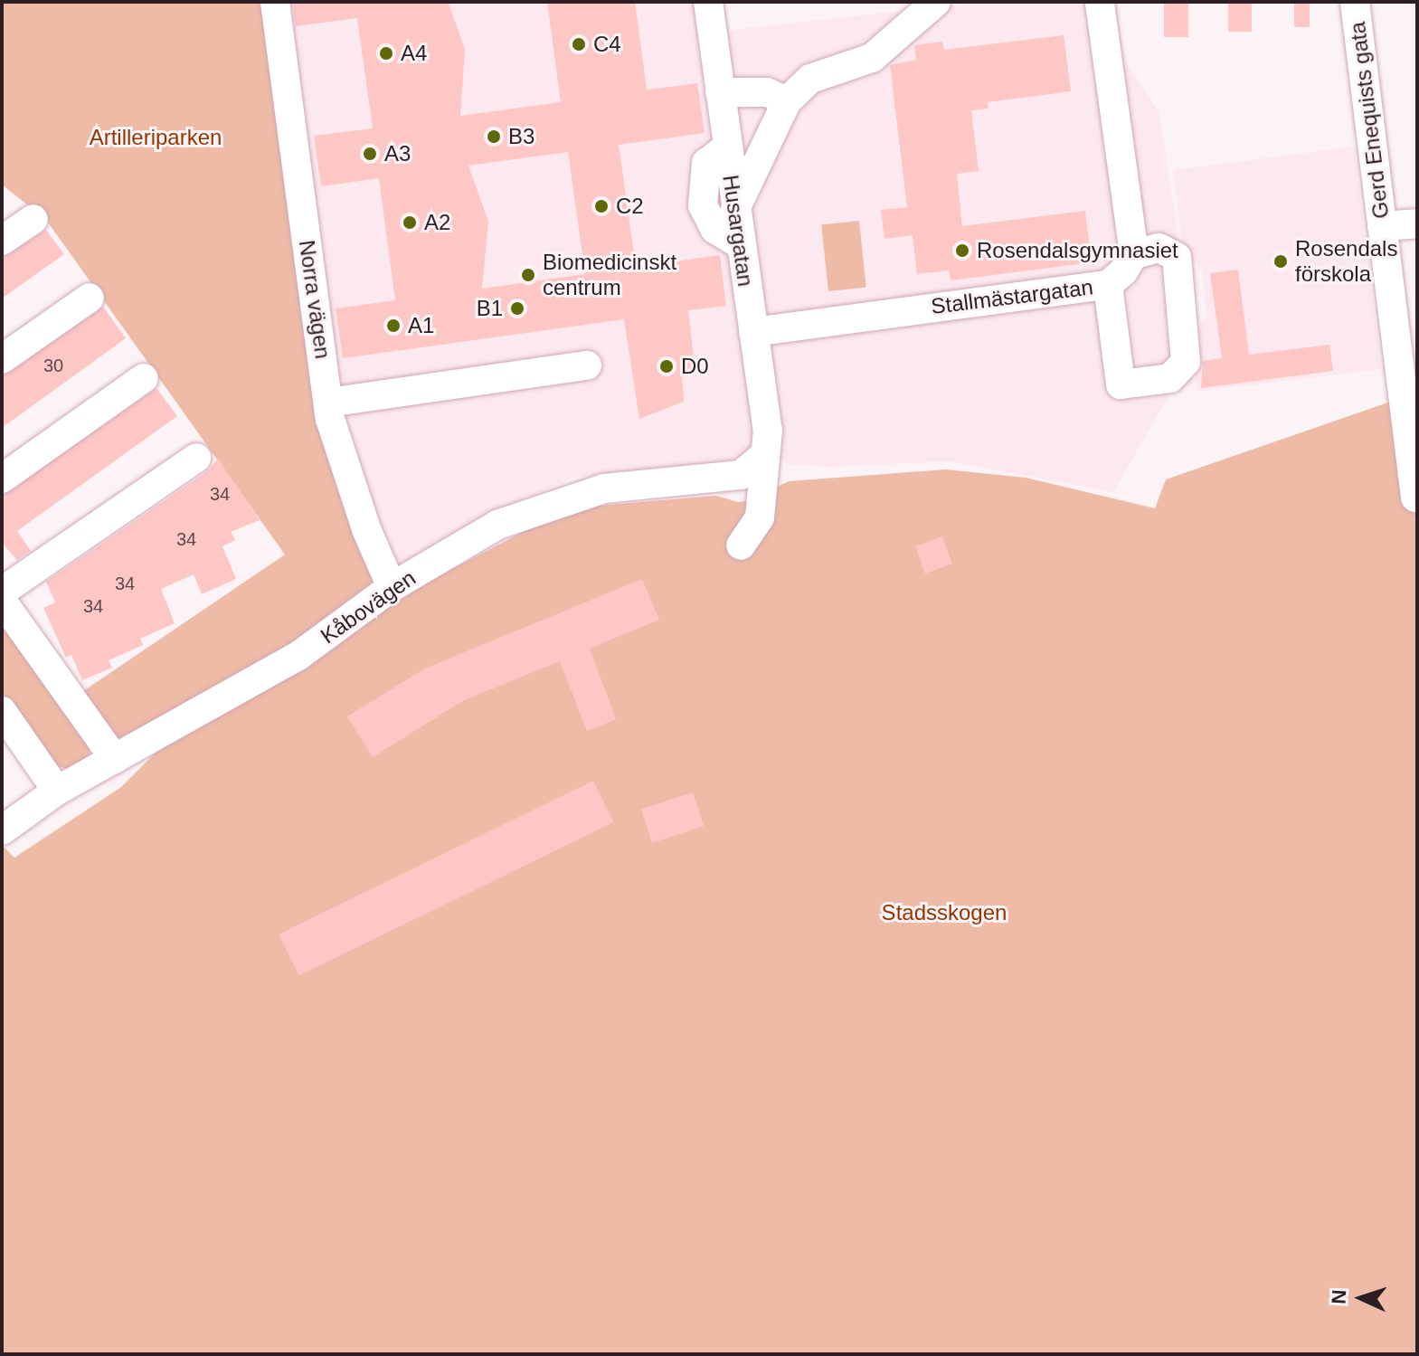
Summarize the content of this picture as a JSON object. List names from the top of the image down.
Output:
{
  "streets": {
    "street": [
      "Gerd Enequists gata",
      "Husargatan",
      "Stallmästargatan",
      "Norra vägen",
      "Kåbovägen"
    ]
  },
  "crossings": [
    ["Husargatan", "Stallmästargatan"],
    ["Husargatan", "Kåbovägen"],
    ["Norra vägen", "Kåbovägen"]
  ],
  "parks": ["Artilleriparken", "Stadsskogen"],
  "places": [
    "C4",
    "A4",
    "B3",
    "A3",
    "C2",
    "A2",
    "Rosendalsgymnasiet",
    "Rosendals förskola",
    "Biomedicinskt centrum",
    "B1",
    "A1",
    "D0"
  ],
  "house_numbers": [
    "30",
    "34",
    "34",
    "34",
    "34"
  ],
  "north": "left"
}
